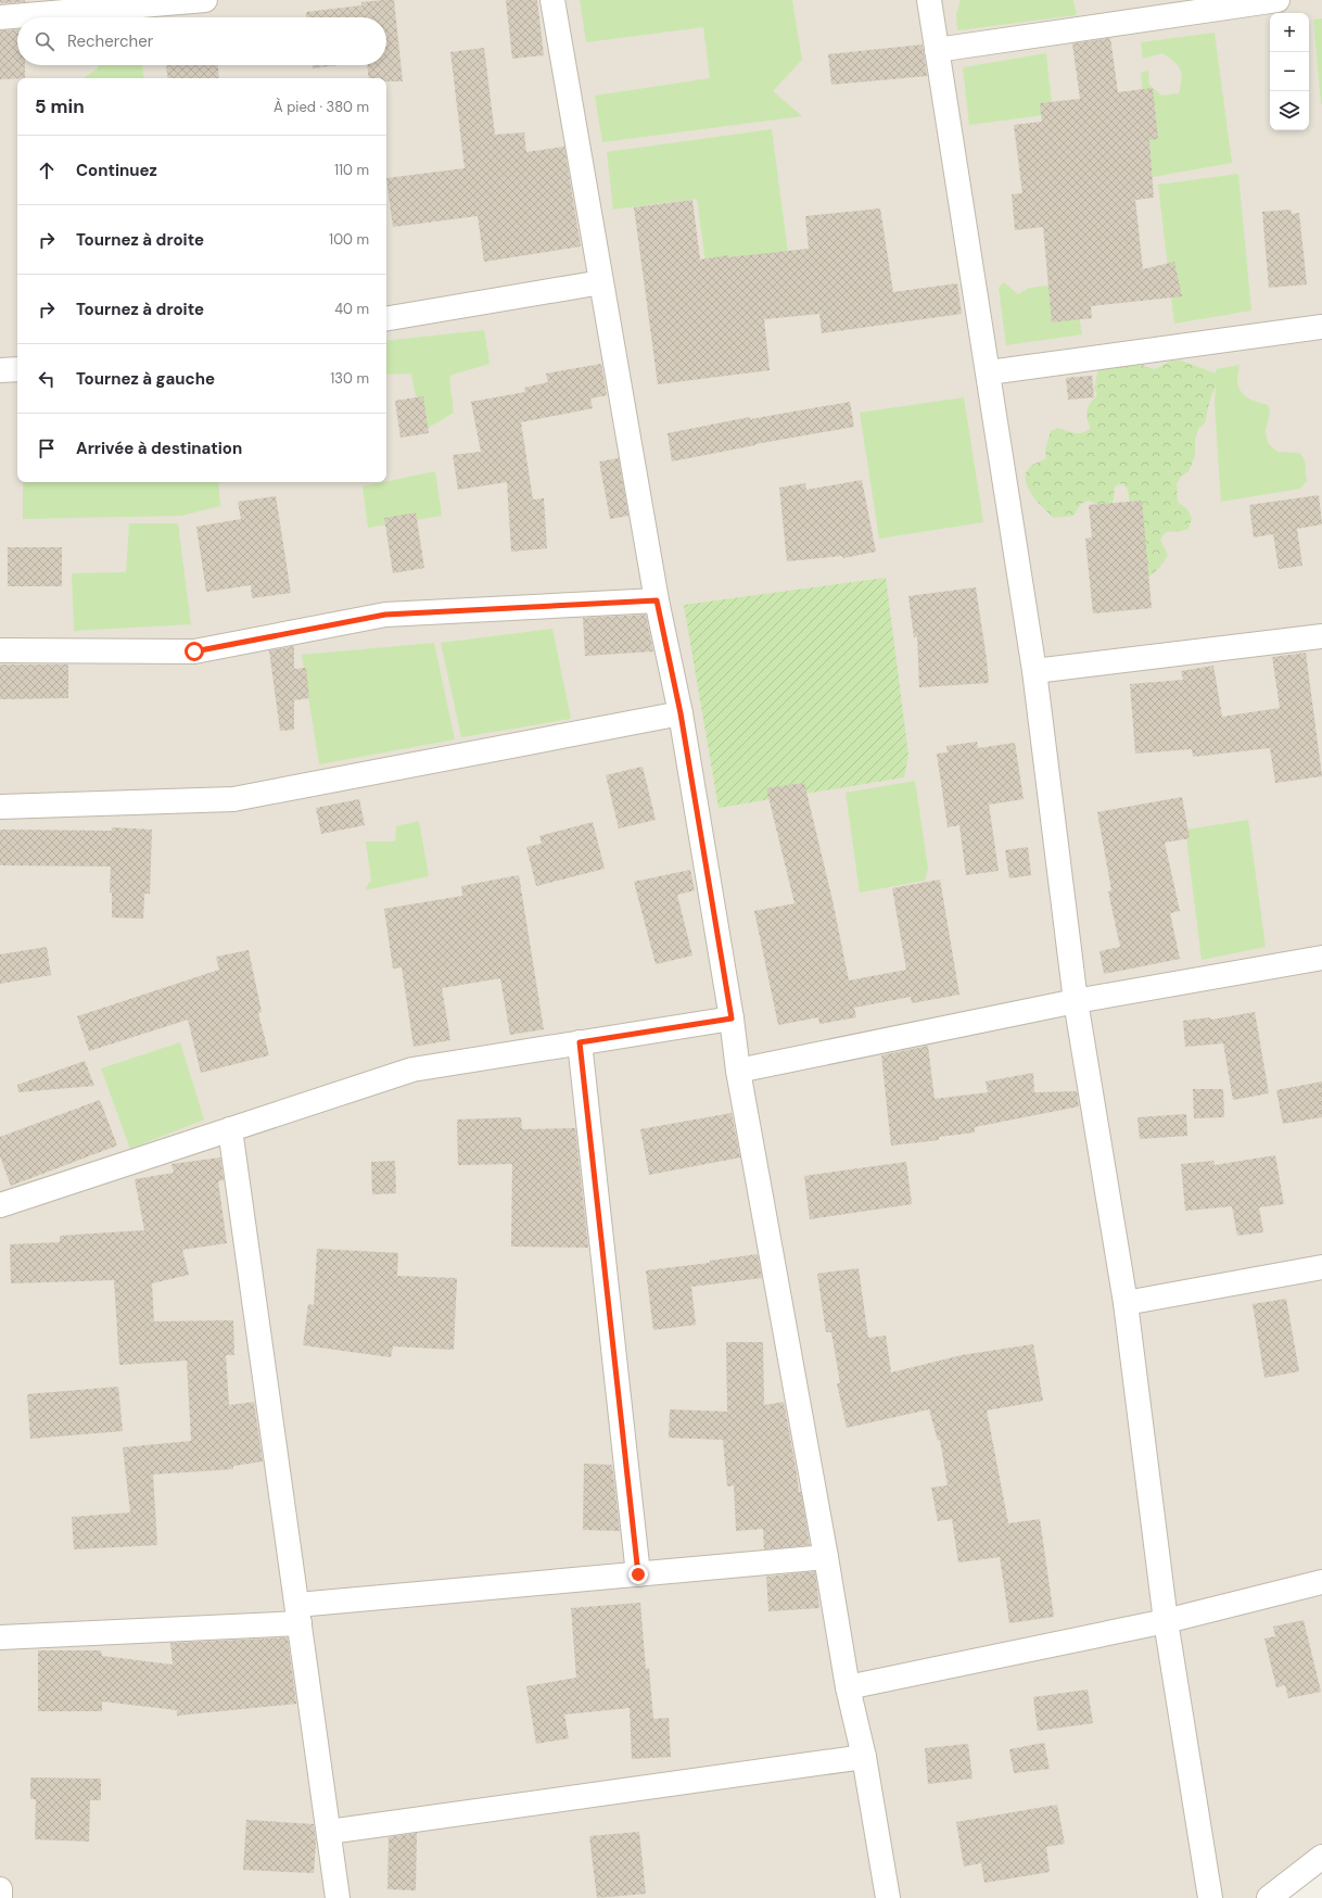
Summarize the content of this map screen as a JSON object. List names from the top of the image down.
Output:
{
  "page": {
    "map_buttons": ["+", "−"],
    "search": "Rechercher",
    "heading": ["5 min", "À pied · 380 m"],
    "list": [
      ["Continuez", "110 m"],
      ["Tournez à droite", "100 m"],
      ["Tournez à droite", "40 m"],
      ["Tournez à gauche", "130 m"],
      "Arrivée à destination"
    ]
  }
}
